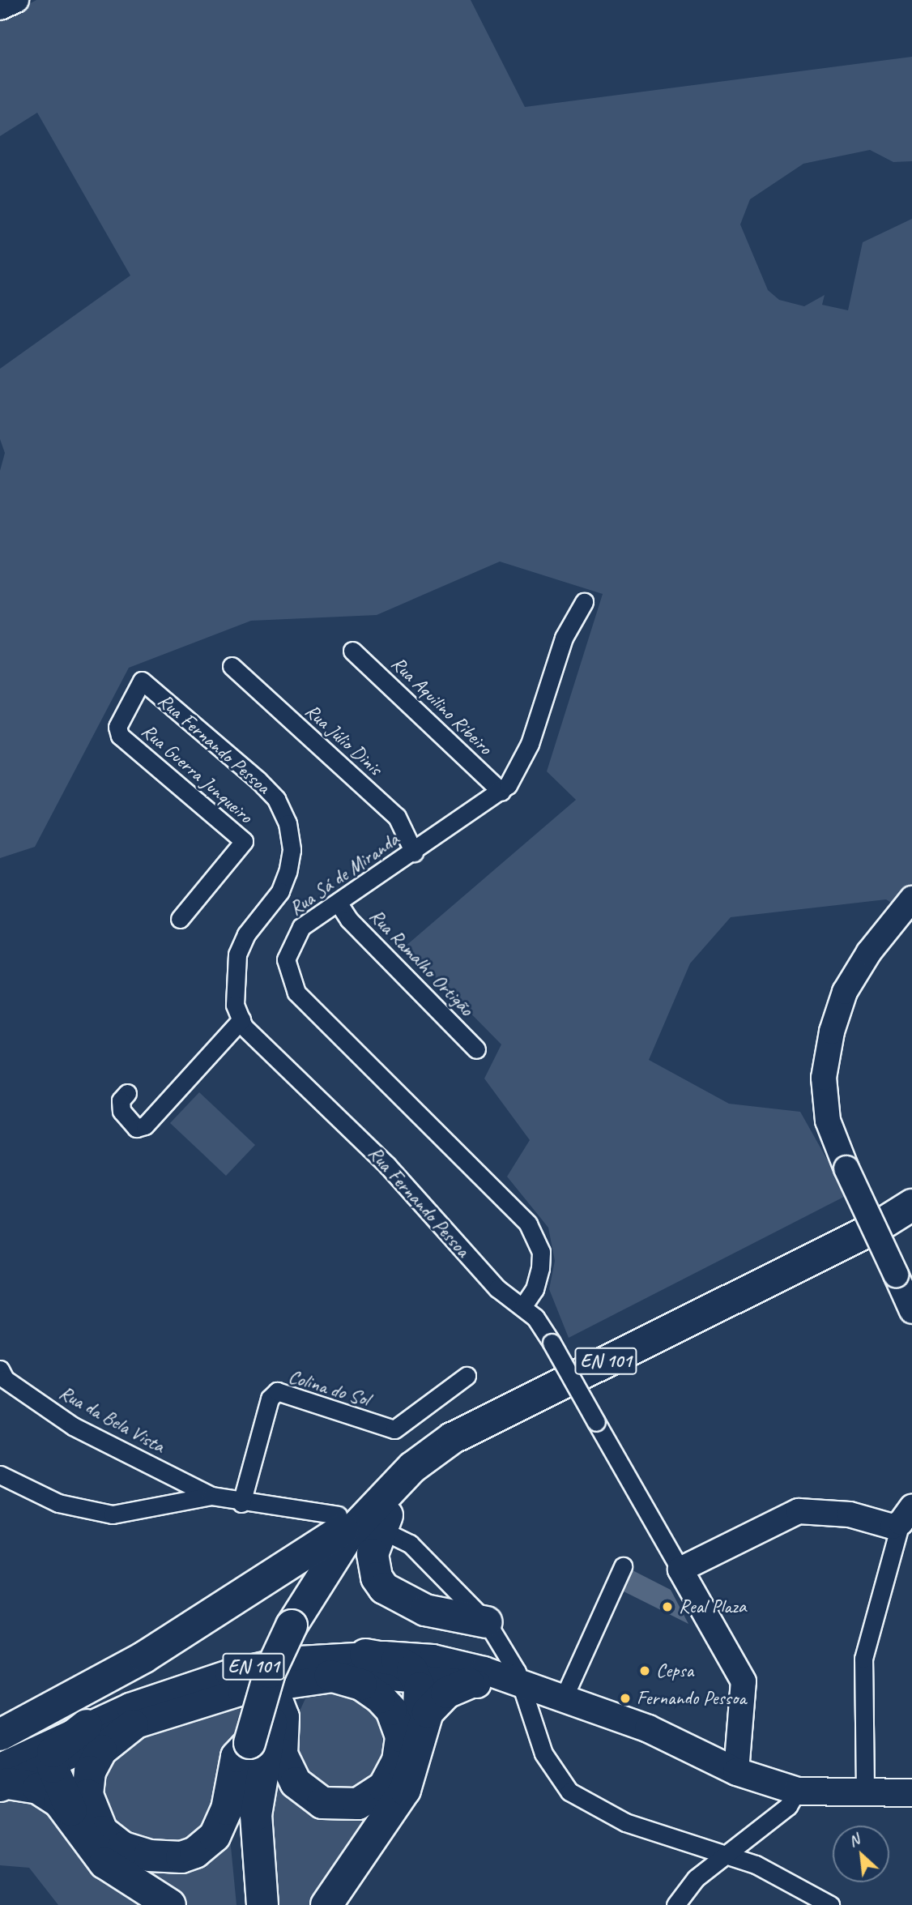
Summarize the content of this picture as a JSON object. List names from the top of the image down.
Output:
{
  "streets": {
    "highway": ["EN 101"],
    "street": [
      "Rua Aquilino Ribeiro",
      "Rua Júlio Dinis",
      "Rua Fernando Pessoa",
      "Rua Guerra Junqueiro",
      "Rua Sá de Miranda",
      "Rua Ramalho Ortigão",
      "Colina do Sol",
      "Rua da Bela Vista"
    ]
  },
  "crossings": [
    ["Rua Aquilino Ribeiro", "Rua Sá de Miranda"],
    ["Rua Júlio Dinis", "Rua Sá de Miranda"],
    ["Rua Fernando Pessoa", "Rua Guerra Junqueiro"],
    ["Rua Fernando Pessoa", "Rua Sá de Miranda"],
    ["Rua Fernando Pessoa", "EN 101"],
    ["Rua Sá de Miranda", "Rua Ramalho Ortigão"]
  ],
  "places": ["Real Plaza", "Cepsa", "Fernando Pessoa"],
  "north": "top left"
}
